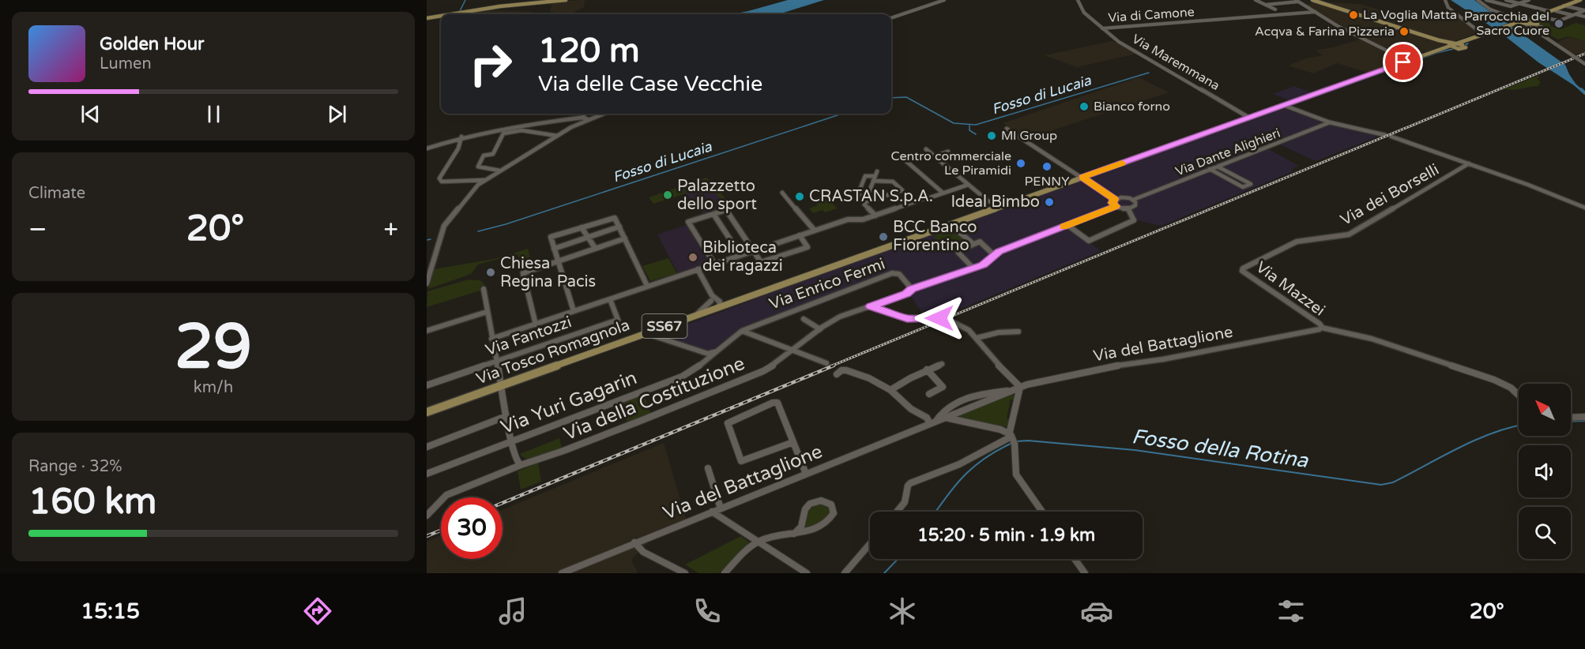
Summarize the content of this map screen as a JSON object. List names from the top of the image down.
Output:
{
  "streets": {
    "main road": ["SS67", "Via Tosco Romagnola"],
    "street": [
      "Via di Camone",
      "Via Maremmana",
      "Via Dante Alighieri",
      "Via dei Borselli",
      "Via Enrico Fermi",
      "Via Mazzei",
      "Via Fantozzi",
      "Via del Battaglione",
      "Via della Costituzione",
      "Via Yuri Gagarin"
    ]
  },
  "crossings": [
    ["Via di Camone", "Via Maremmana"],
    ["Via Maremmana", "SS67"],
    ["Via dei Borselli", "Via Mazzei"],
    ["Via Enrico Fermi", "Via della Costituzione"],
    ["Via Enrico Fermi", "Via Yuri Gagarin"],
    ["Via Mazzei", "Via del Battaglione"],
    ["SS67", "Via Tosco Romagnola"]
  ],
  "water": ["Fosso di Lucaia", "Fosso della Rotina"],
  "places": [
    "La Voglia Matta",
    "Parrocchia del Sacro Cuore",
    "Acqva & Farina Pizzeria",
    "Bianco forno",
    "Ml Group",
    "Centro commerciale Le Piramidi",
    "PENNY",
    "Palazzetto dello sport",
    "CRASTAN S.p.A.",
    "Ideal Bimbo",
    "BCC Banco Fiorentino",
    "Biblioteca dei ragazzi",
    "Chiesa Regina Pacis"
  ],
  "north": "top left",
  "page": {
    "turn": ["120 m", "Via delle Case Vecchie"],
    "song": ["Golden Hour", "Lumen"],
    "tile": [
      "Climate",
      ["29", "km/h"],
      ["Range · 32%", "160 km"]
    ],
    "heat": ["−", "20°", "+"],
    "limit": "30",
    "trip": "15:20 · 5 min · 1.9 km",
    "tabs": ["15:15", "20°"]
  }
}
